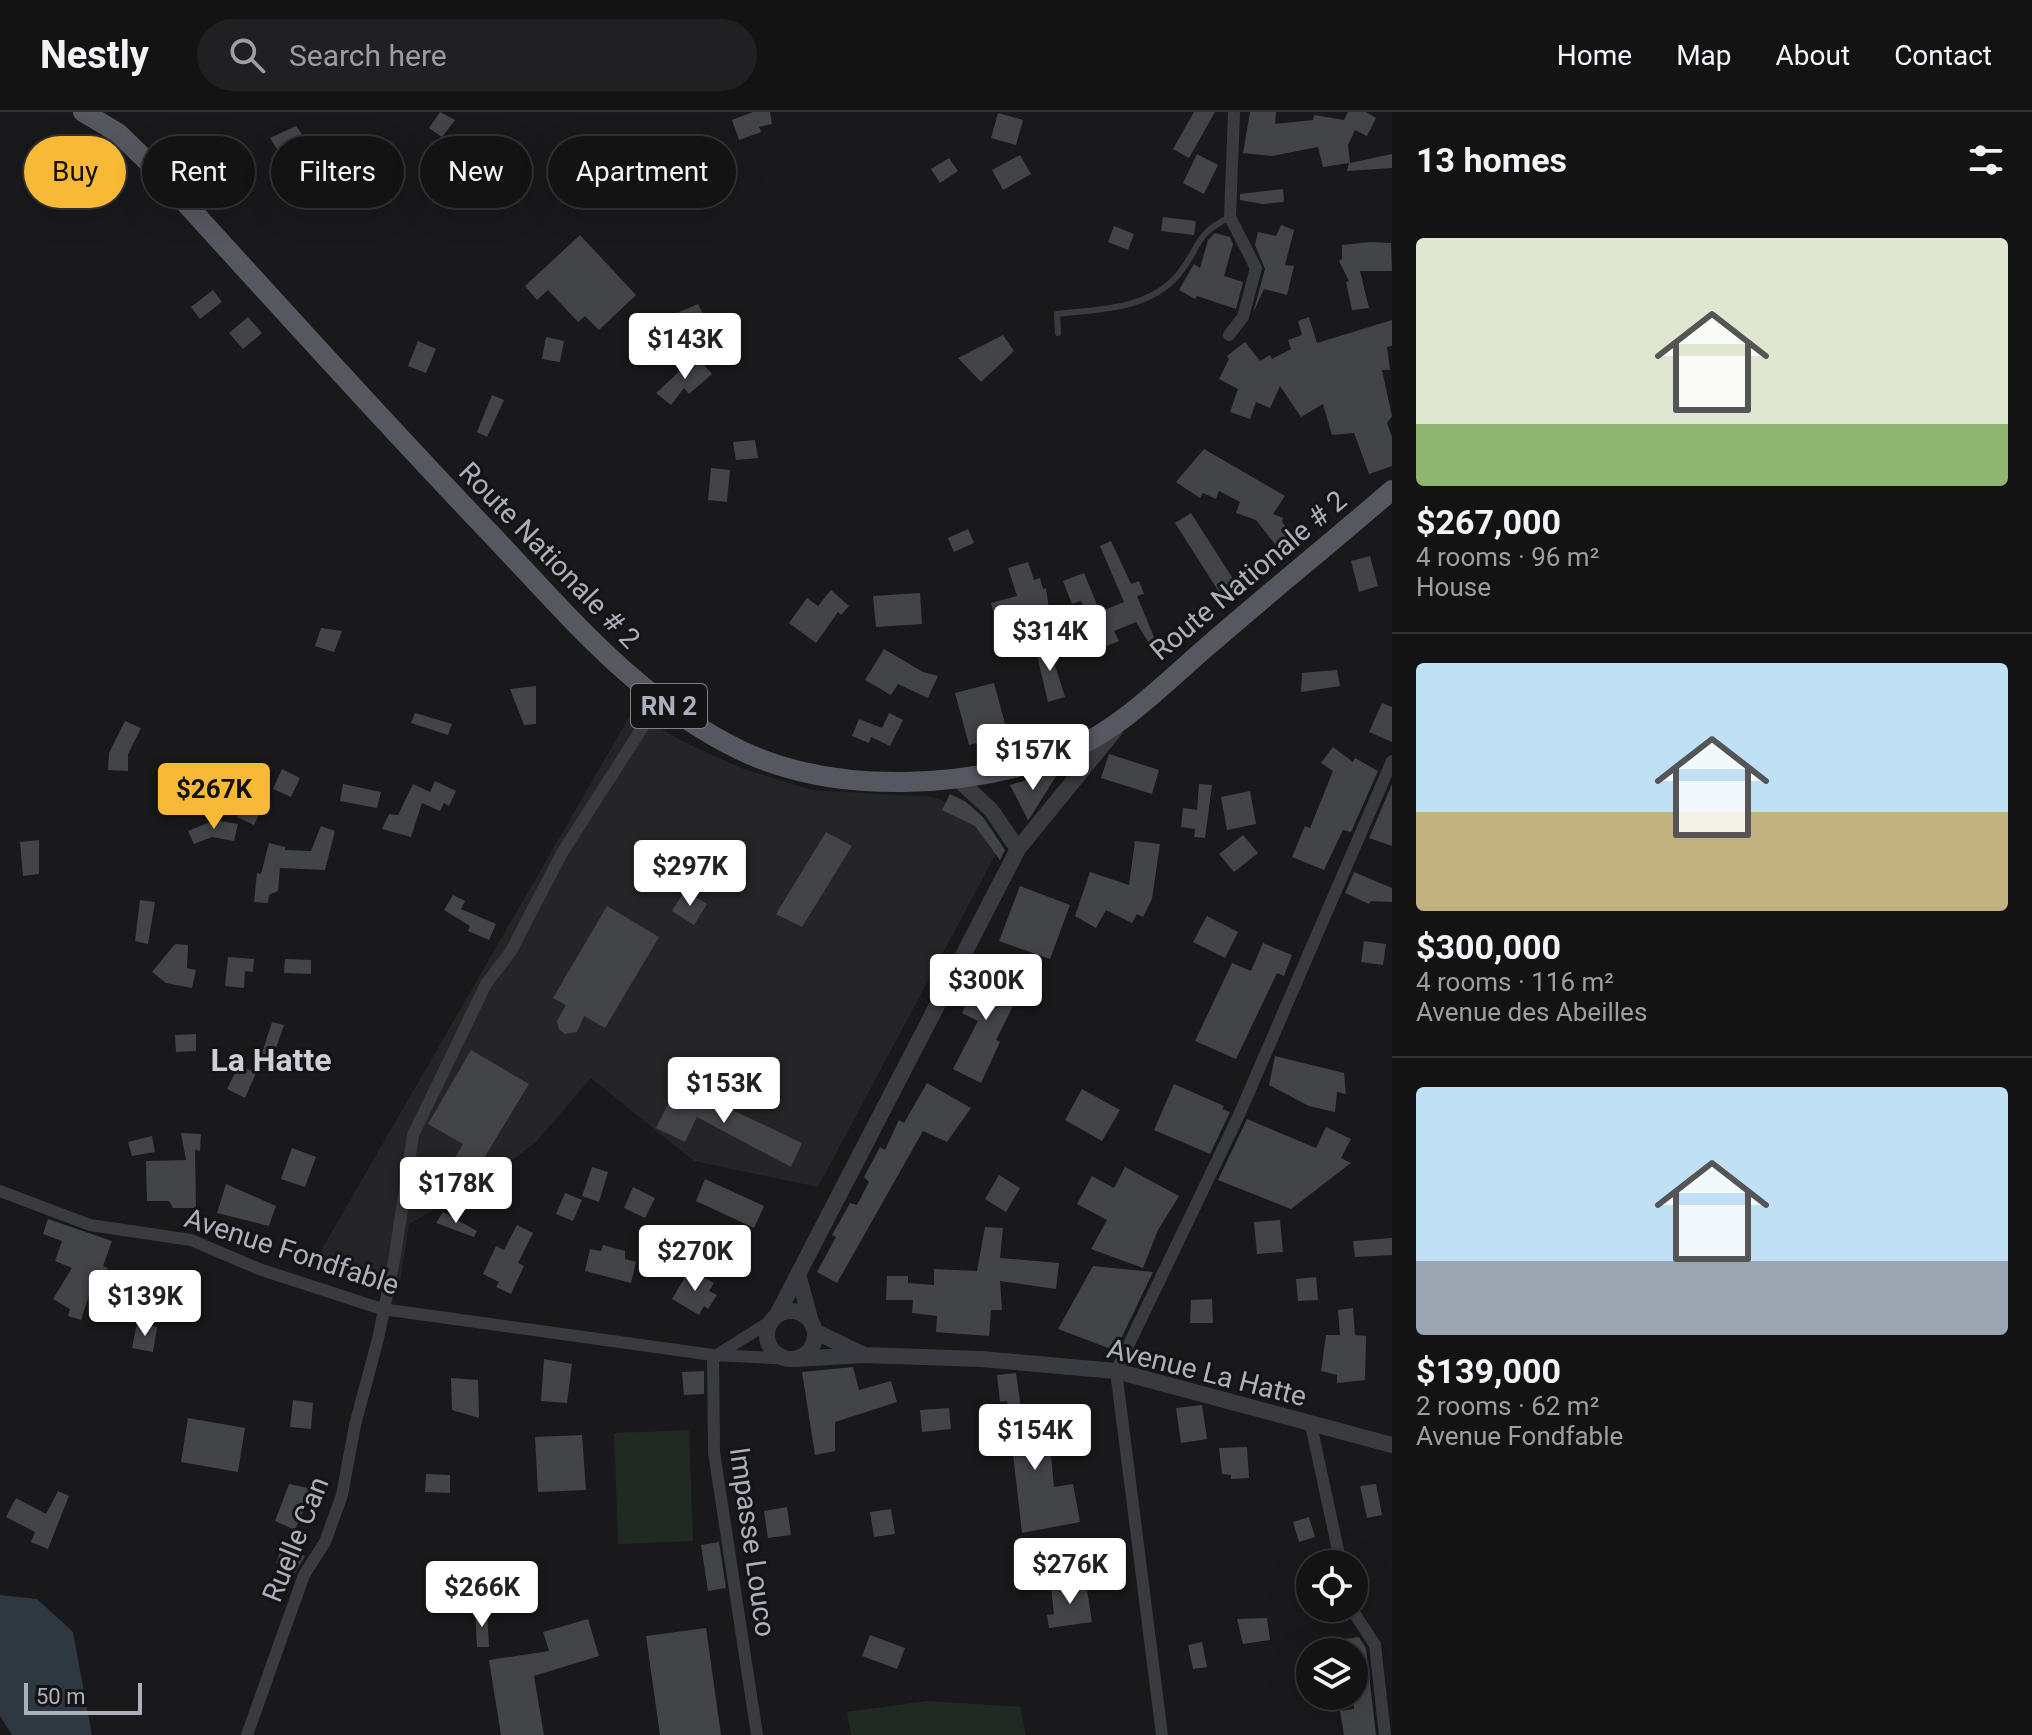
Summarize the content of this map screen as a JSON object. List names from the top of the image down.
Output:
{
  "streets": {
    "main road": ["Route Nationale # 2", "RN 2"],
    "street": [
      "Avenue Fondfable",
      "Avenue La Hatte",
      "Ruelle Can",
      "Impasse Louco"
    ]
  },
  "crossings": [
    ["Route Nationale # 2", "Ruelle Can"],
    ["Avenue Fondfable", "Avenue La Hatte"],
    ["Avenue Fondfable", "Ruelle Can"],
    ["Avenue Fondfable", "Impasse Louco"]
  ],
  "districts": ["La Hatte"],
  "scale_bar": "50 m",
  "page": {
    "header": "Nestly",
    "search": "Search here",
    "nav": [
      "Home",
      "Map",
      "About",
      "Contact"
    ],
    "heading": "13 homes",
    "chip": [
      "Buy",
      "Rent",
      "Filters",
      "New",
      "Apartment"
    ],
    "list": [
      {
        "name": "$267,000",
        "note": "4 rooms · 96 m² · House"
      },
      {
        "name": "$300,000",
        "note": "4 rooms · 116 m² · Avenue des Abeilles"
      },
      {
        "name": "$139,000",
        "note": "2 rooms · 62 m² · Avenue Fondfable"
      }
    ],
    "price": [
      "$143K",
      "$314K",
      "$157K",
      "$267K",
      "$297K",
      "$300K",
      "$153K",
      "$178K",
      "$270K",
      "$139K",
      "$154K",
      "$276K",
      "$266K"
    ],
    "scale": "50 m"
  }
}
